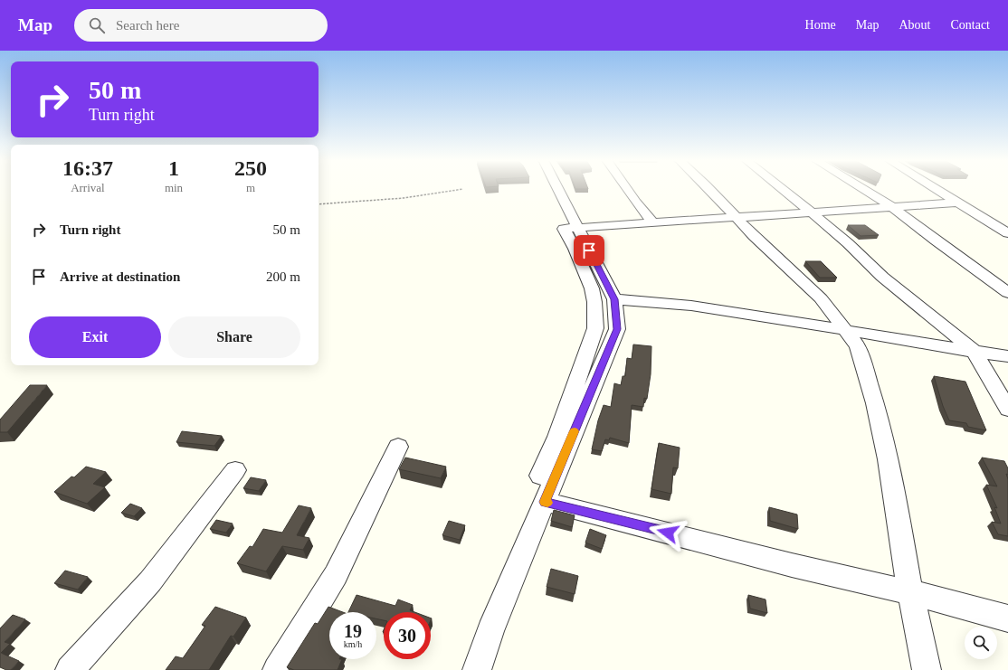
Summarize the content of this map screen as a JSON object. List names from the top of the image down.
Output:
{
  "page": {
    "header": "Map",
    "search": "Search here",
    "nav": [
      "Home",
      "Map",
      "About",
      "Contact"
    ],
    "turn": ["50 m", "Turn right"],
    "eta": [
      "16:37",
      "Arrival",
      "1",
      "min",
      "250",
      "m"
    ],
    "list": [
      {
        "name": "Turn right",
        "value": "50 m"
      },
      {
        "name": "Arrive at destination",
        "value": "200 m"
      }
    ],
    "buttons": ["Exit", "Share"],
    "speed": "19 km/h",
    "limit": "30"
  }
}
